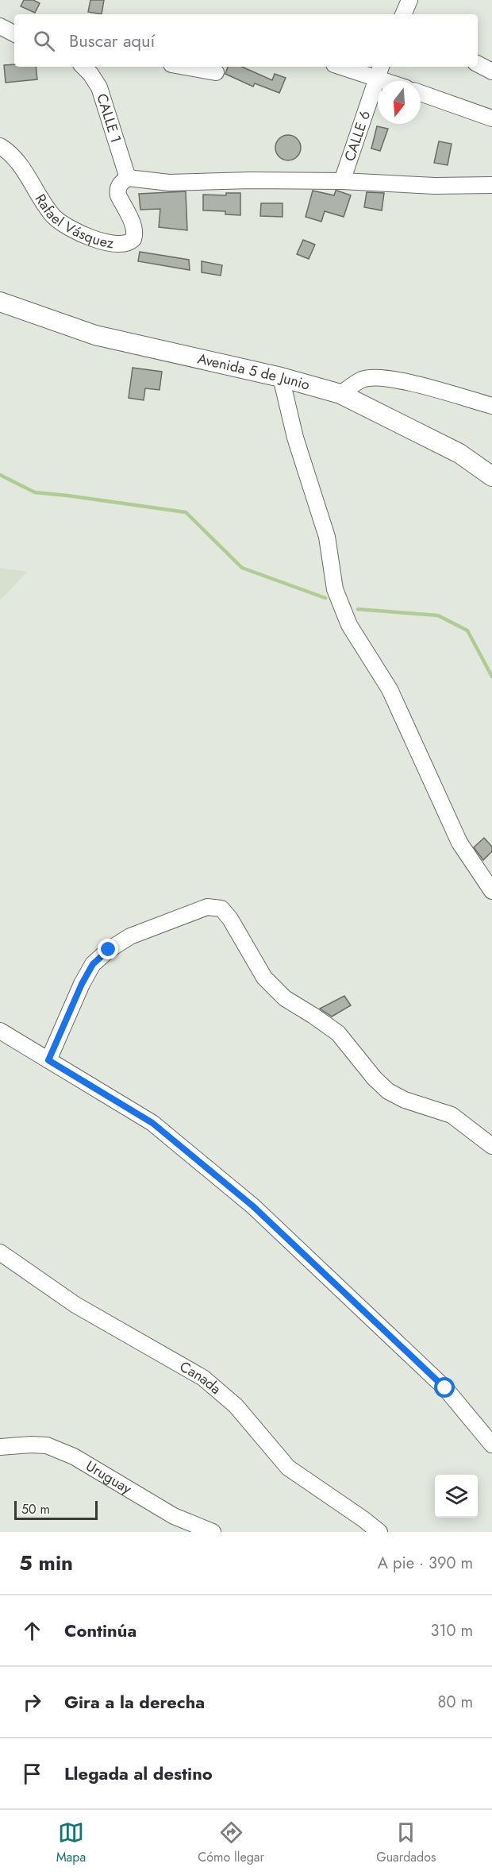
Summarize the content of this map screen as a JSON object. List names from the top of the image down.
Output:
{
  "streets": {
    "main road": ["Avenida 5 de Junio"],
    "street": [
      "CALLE 1",
      "CALLE 6",
      "Rafael Vásquez",
      "Canada",
      "Uruguay"
    ]
  },
  "crossings": [
    ["CALLE 1", "Rafael Vásquez"]
  ],
  "scale_bar": "50 m",
  "north": "bottom",
  "page": {
    "search": "Buscar aquí",
    "scale": "50 m",
    "heading": ["5 min", "A pie · 390 m"],
    "list": [
      ["Continúa", "310 m"],
      ["Gira a la derecha", "80 m"],
      "Llegada al destino"
    ],
    "nav": ["Mapa", "Cómo llegar", "Guardados"]
  }
}
